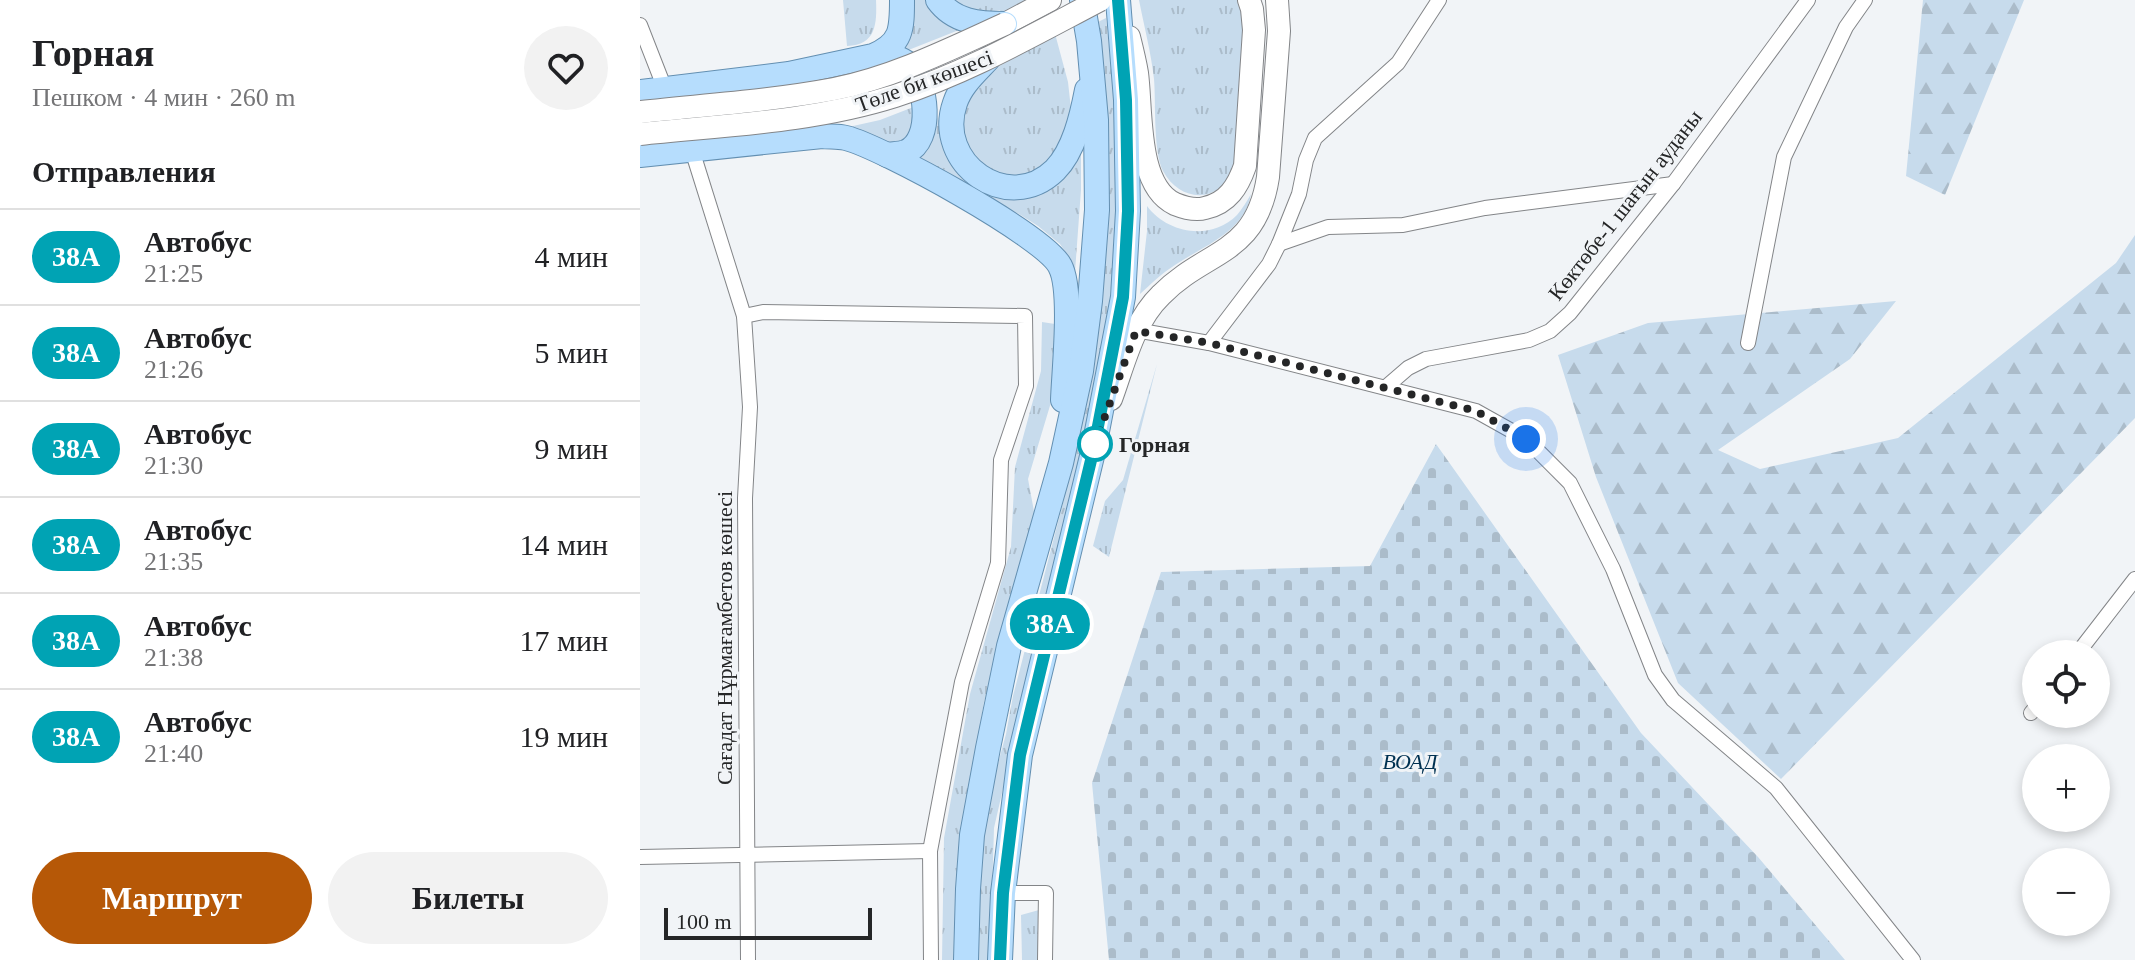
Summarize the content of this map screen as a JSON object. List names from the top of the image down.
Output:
{
  "streets": {
    "main road": ["Төле би көшесі"],
    "street": ["Көктөбе-1 шағын ауданы", "Сағадат Нұрмағамбетов көшесі"]
  },
  "parks": ["ВОАД"],
  "places": ["Горная"],
  "lines": ["bus line 38А"],
  "scale_bar": "100 m",
  "page": {
    "heading": [
      ["Горная", "Пешком · 4 мин · 260 m"],
      "Отправления"
    ],
    "on_map": "38А",
    "list": [
      {
        "mark": "38А",
        "name": "Автобус",
        "note": "21:25",
        "value": "4 мин"
      },
      {
        "mark": "38А",
        "name": "Автобус",
        "note": "21:26",
        "value": "5 мин"
      },
      {
        "mark": "38А",
        "name": "Автобус",
        "note": "21:30",
        "value": "9 мин"
      },
      {
        "mark": "38А",
        "name": "Автобус",
        "note": "21:35",
        "value": "14 мин"
      },
      {
        "mark": "38А",
        "name": "Автобус",
        "note": "21:38",
        "value": "17 мин"
      },
      {
        "mark": "38А",
        "name": "Автобус",
        "note": "21:40",
        "value": "19 мин"
      }
    ],
    "map_buttons": ["+", "−"],
    "buttons": ["Маршрут", "Билеты"],
    "scale": "100 m"
  }
}
